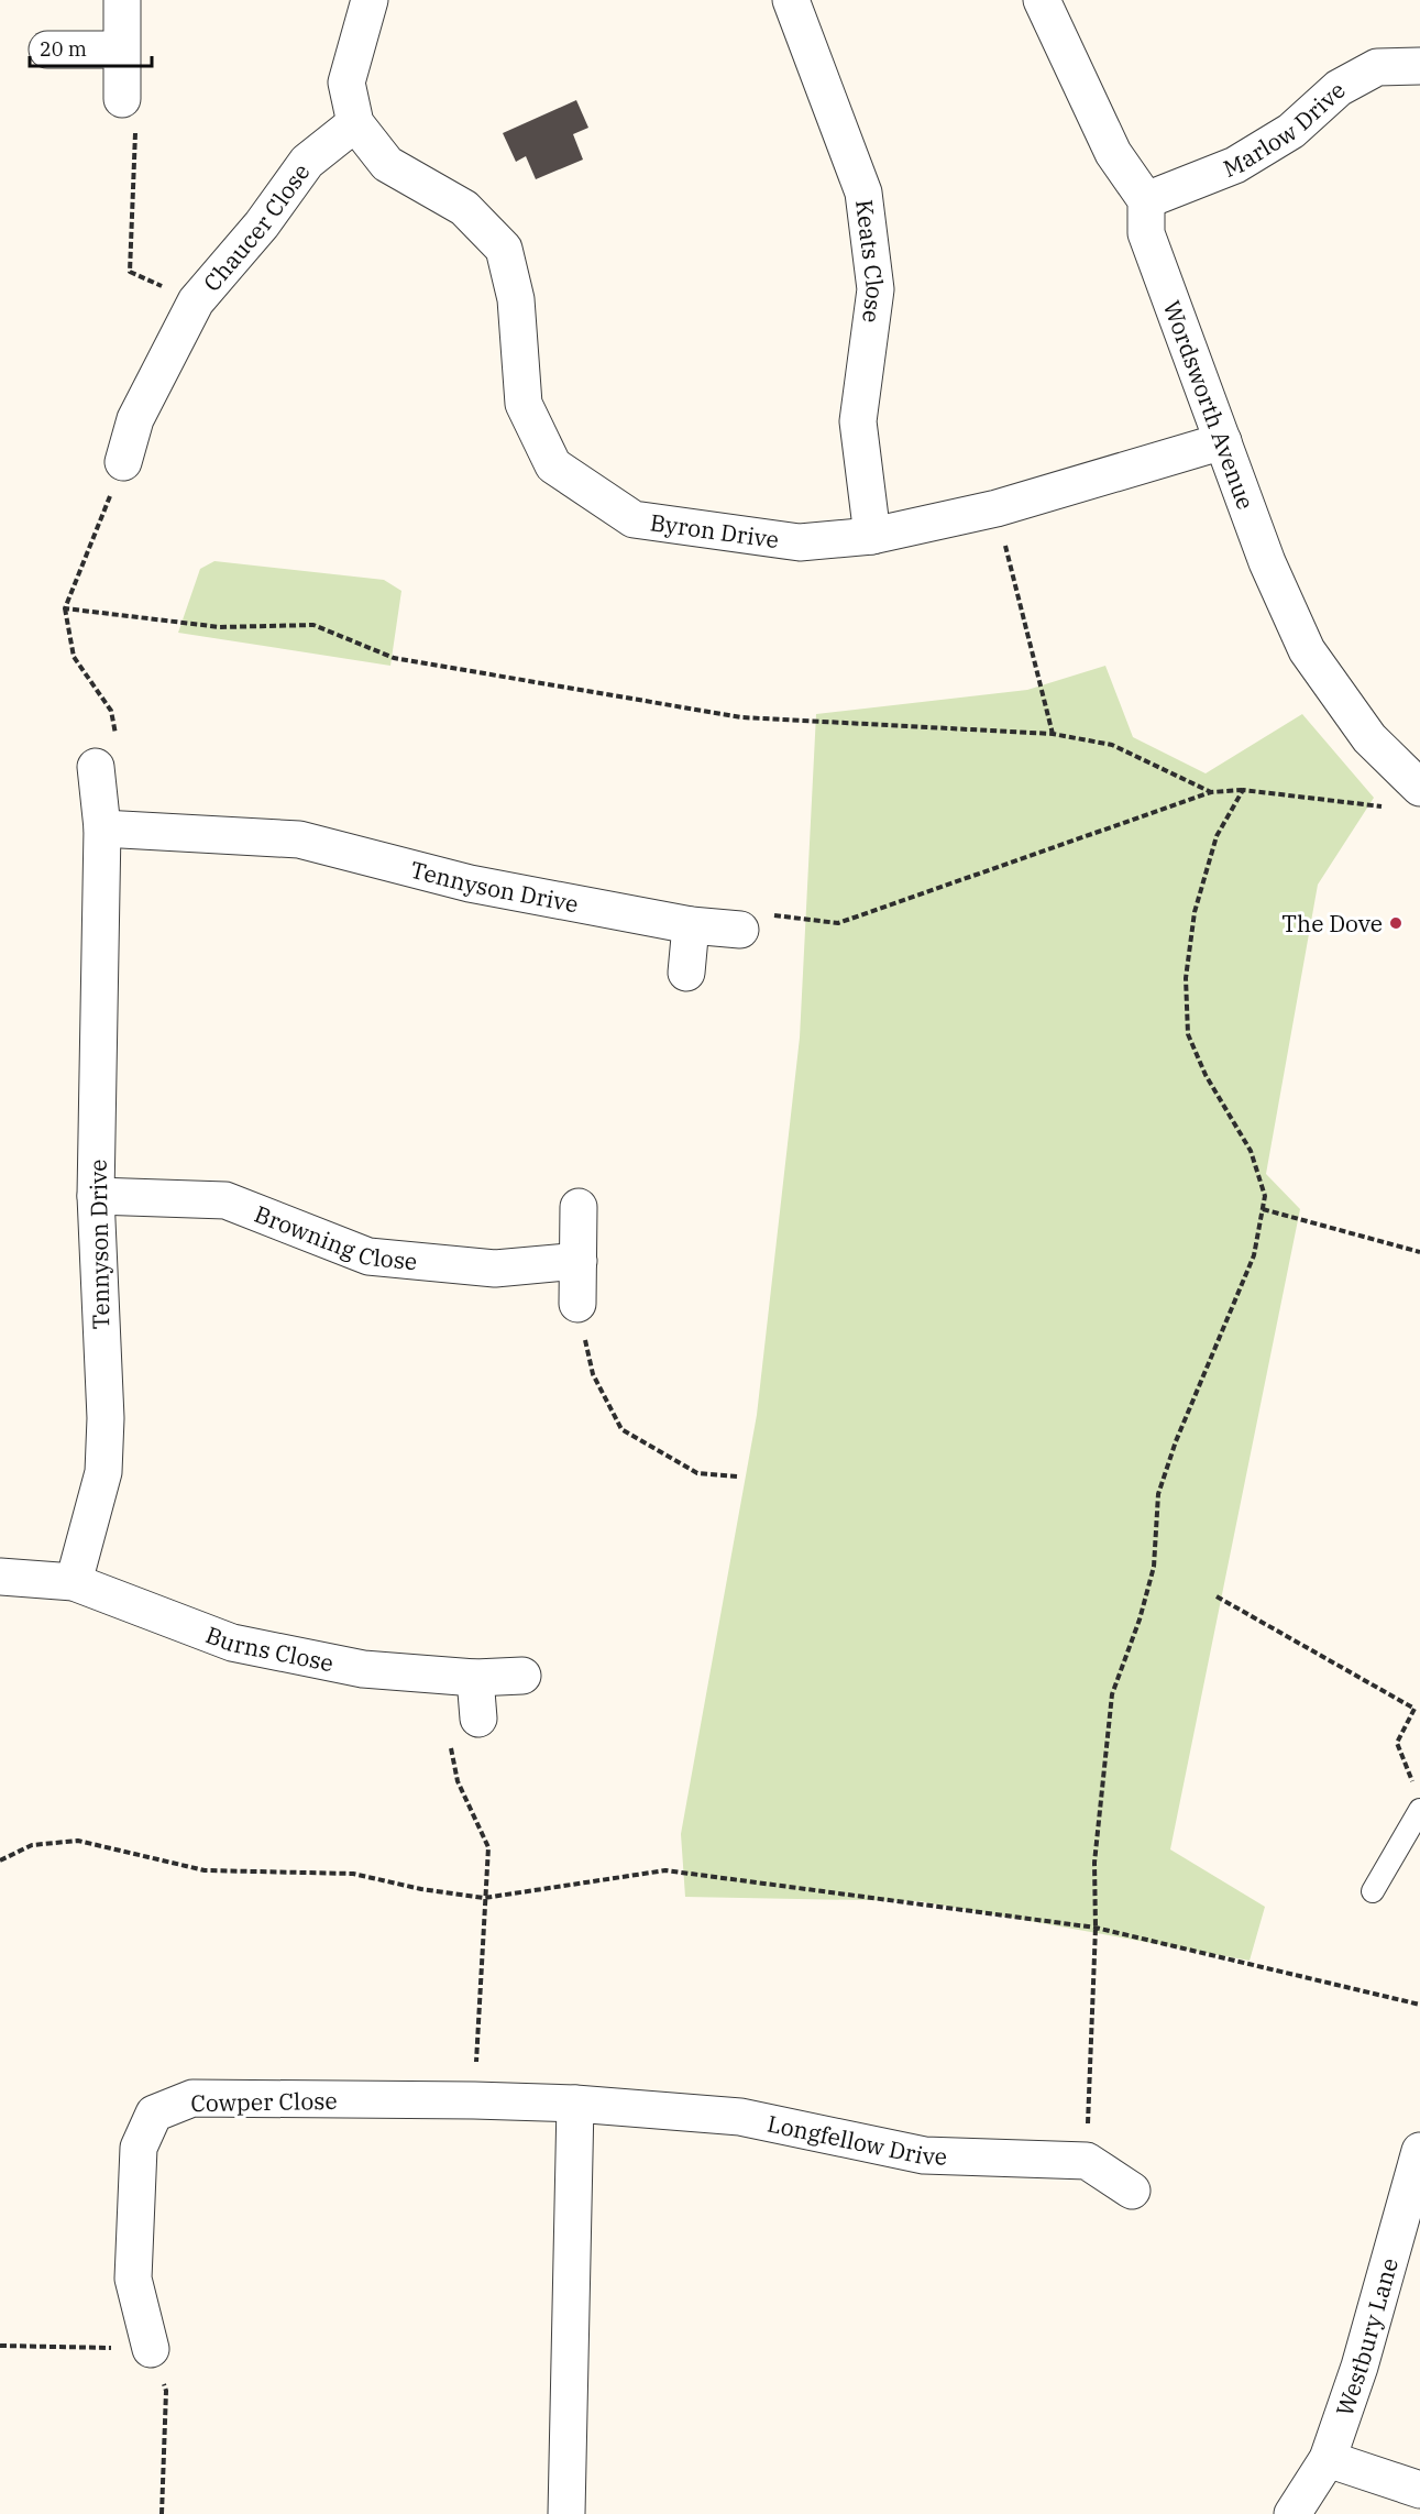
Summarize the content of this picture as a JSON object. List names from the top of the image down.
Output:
{
  "streets": {
    "street": [
      "Marlow Drive",
      "Chaucer Close",
      "Keats Close",
      "Wordsworth Avenue",
      "Byron Drive",
      "Tennyson Drive",
      "Browning Close",
      "Burns Close",
      "Cowper Close",
      "Longfellow Drive",
      "Westbury Lane"
    ]
  },
  "crossings": [
    ["Marlow Drive", "Wordsworth Avenue"],
    ["Chaucer Close", "Byron Drive"],
    ["Keats Close", "Byron Drive"],
    ["Wordsworth Avenue", "Byron Drive"],
    ["Tennyson Drive", "Browning Close"],
    ["Tennyson Drive", "Burns Close"],
    ["Cowper Close", "Longfellow Drive"]
  ],
  "places": ["The Dove"],
  "scale_bar": "20 m"
}
